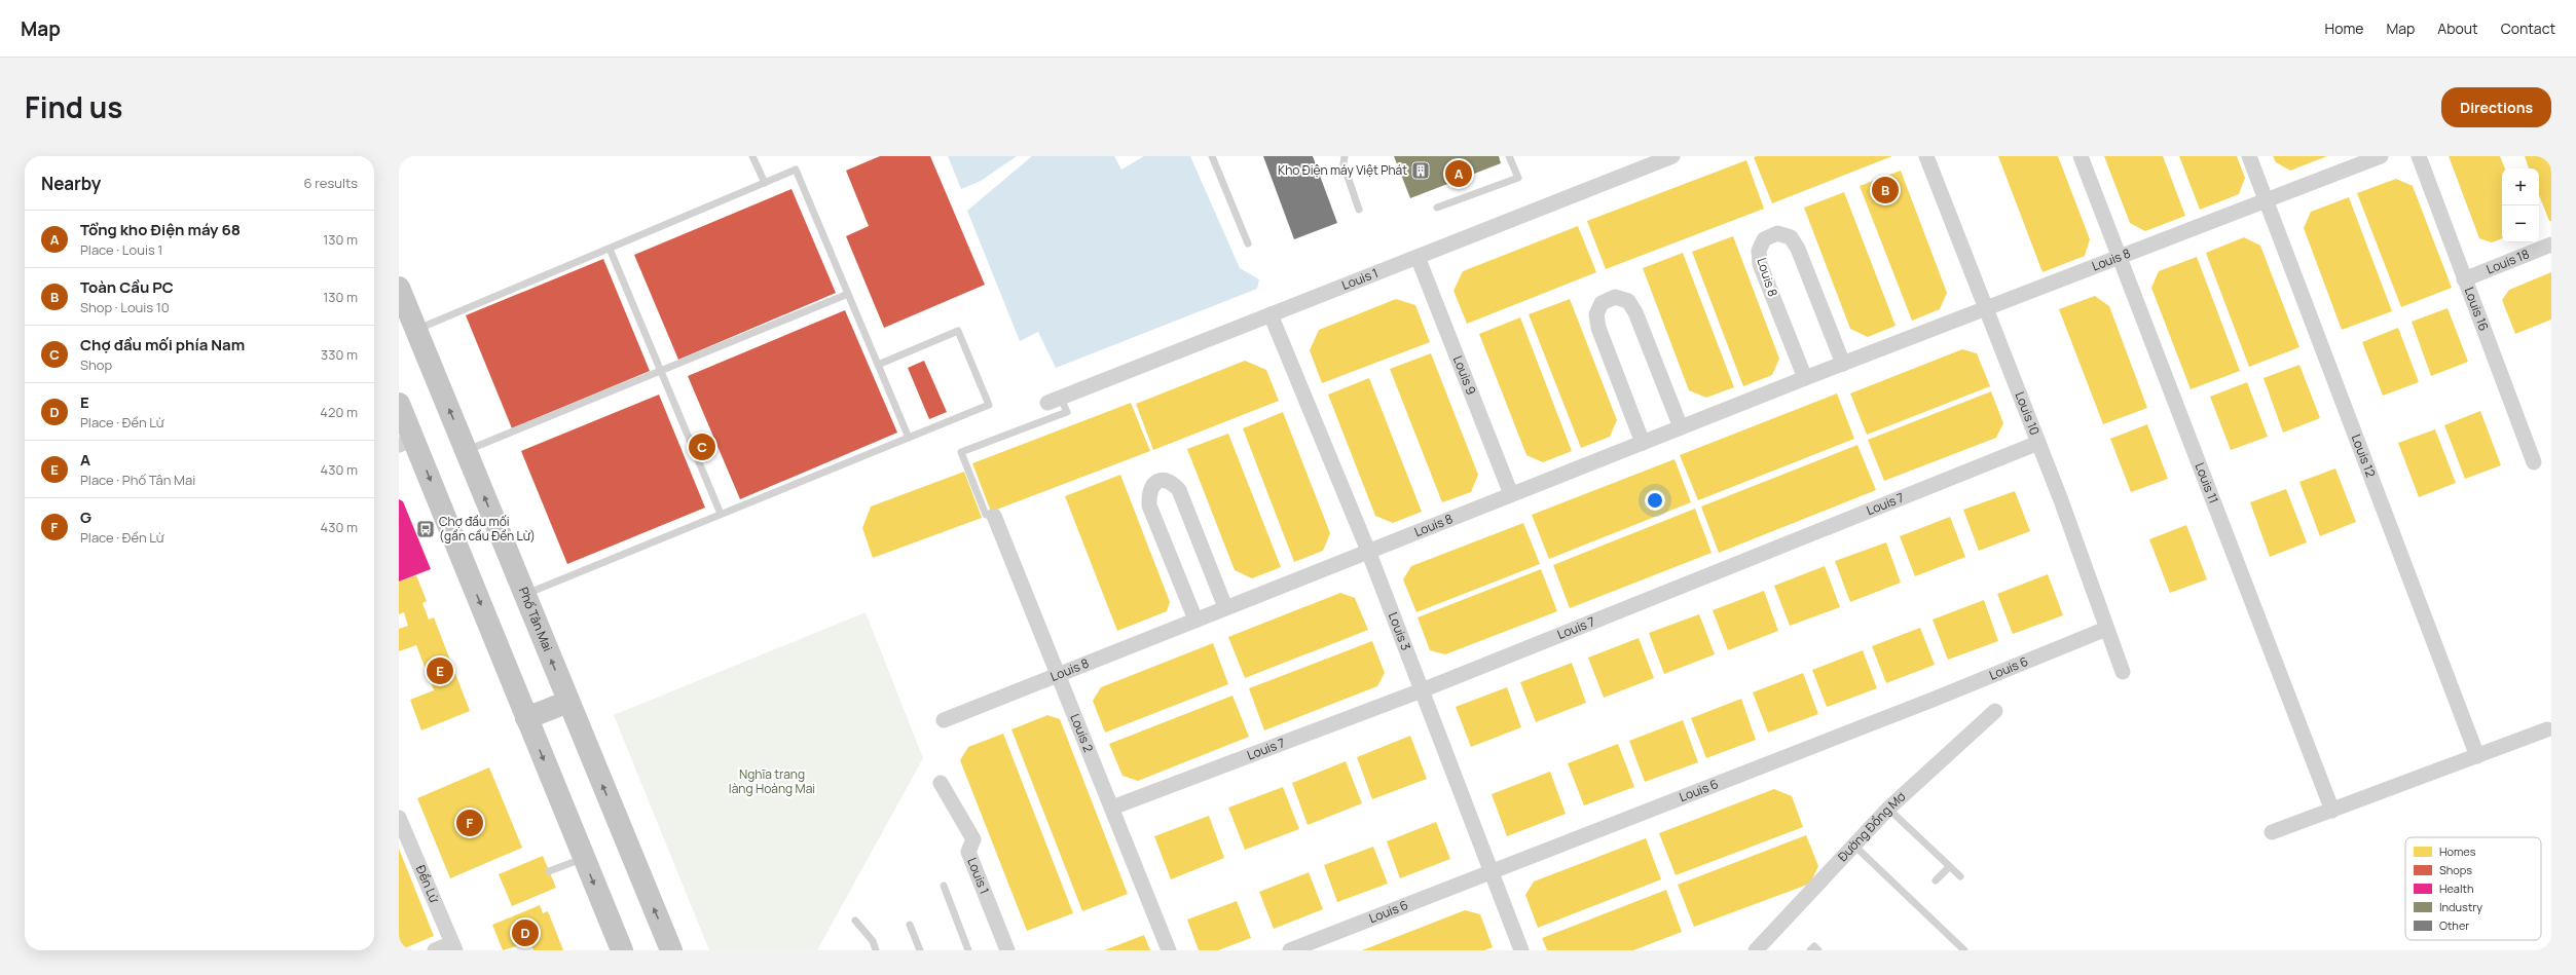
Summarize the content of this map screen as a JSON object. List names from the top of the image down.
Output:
{
  "streets": {
    "main road": ["Phố Tân Mai"],
    "street": [
      "Louis 8",
      "Louis 18",
      "Louis 1",
      "Louis 16",
      "Louis 9",
      "Louis 10",
      "Louis 12",
      "Louis 11",
      "Louis 7",
      "Louis 3",
      "Louis 6",
      "Louis 2",
      "Đường Đồng Mơ",
      "Đền Lừ"
    ]
  },
  "crossings": [
    ["Louis 8", "Louis 9"],
    ["Louis 8", "Louis 10"],
    ["Louis 8", "Louis 12"],
    ["Louis 8", "Louis 11"],
    ["Louis 8", "Louis 3"],
    ["Louis 8", "Louis 2"],
    ["Louis 18", "Louis 16"],
    ["Louis 1", "Louis 9"],
    ["Louis 1", "Louis 3"],
    ["Louis 10", "Louis 7"],
    ["Louis 10", "Louis 6"],
    ["Louis 7", "Louis 3"],
    ["Louis 7", "Louis 2"],
    ["Louis 3", "Louis 6"]
  ],
  "parks": ["Nghĩa trang làng Hoàng Mai"],
  "places": {
    "building": ["Kho Điện máy Việt Phát"],
    "bus stop": ["Chợ đầu mối (gần cầu Đền Lừ)"]
  },
  "legend": [
    "Homes",
    "Shops",
    "Health",
    "Industry",
    "Other"
  ],
  "page": {
    "header": "Map",
    "nav": [
      "Home",
      "Map",
      "About",
      "Contact"
    ],
    "title": "Find us",
    "buttons": "Directions",
    "heading": ["Nearby", "6 results"],
    "pins": [
      "A",
      "B",
      "C",
      "E",
      "F",
      "D"
    ],
    "map_buttons": ["+", "−"],
    "list": [
      {
        "mark": "A",
        "name": "Tổng kho Điện máy 68",
        "note": "Place · Louis 1",
        "value": "130 m"
      },
      {
        "mark": "B",
        "name": "Toàn Cầu PC",
        "note": "Shop · Louis 10",
        "value": "130 m"
      },
      {
        "mark": "C",
        "name": "Chợ đầu mối phía Nam",
        "note": "Shop",
        "value": "330 m"
      },
      {
        "mark": "D",
        "name": "E",
        "note": "Place · Đền Lừ",
        "value": "420 m"
      },
      {
        "mark": "E",
        "name": "A",
        "note": "Place · Phố Tân Mai",
        "value": "430 m"
      },
      {
        "mark": "F",
        "name": "G",
        "note": "Place · Đền Lừ",
        "value": "430 m"
      }
    ]
  }
}
